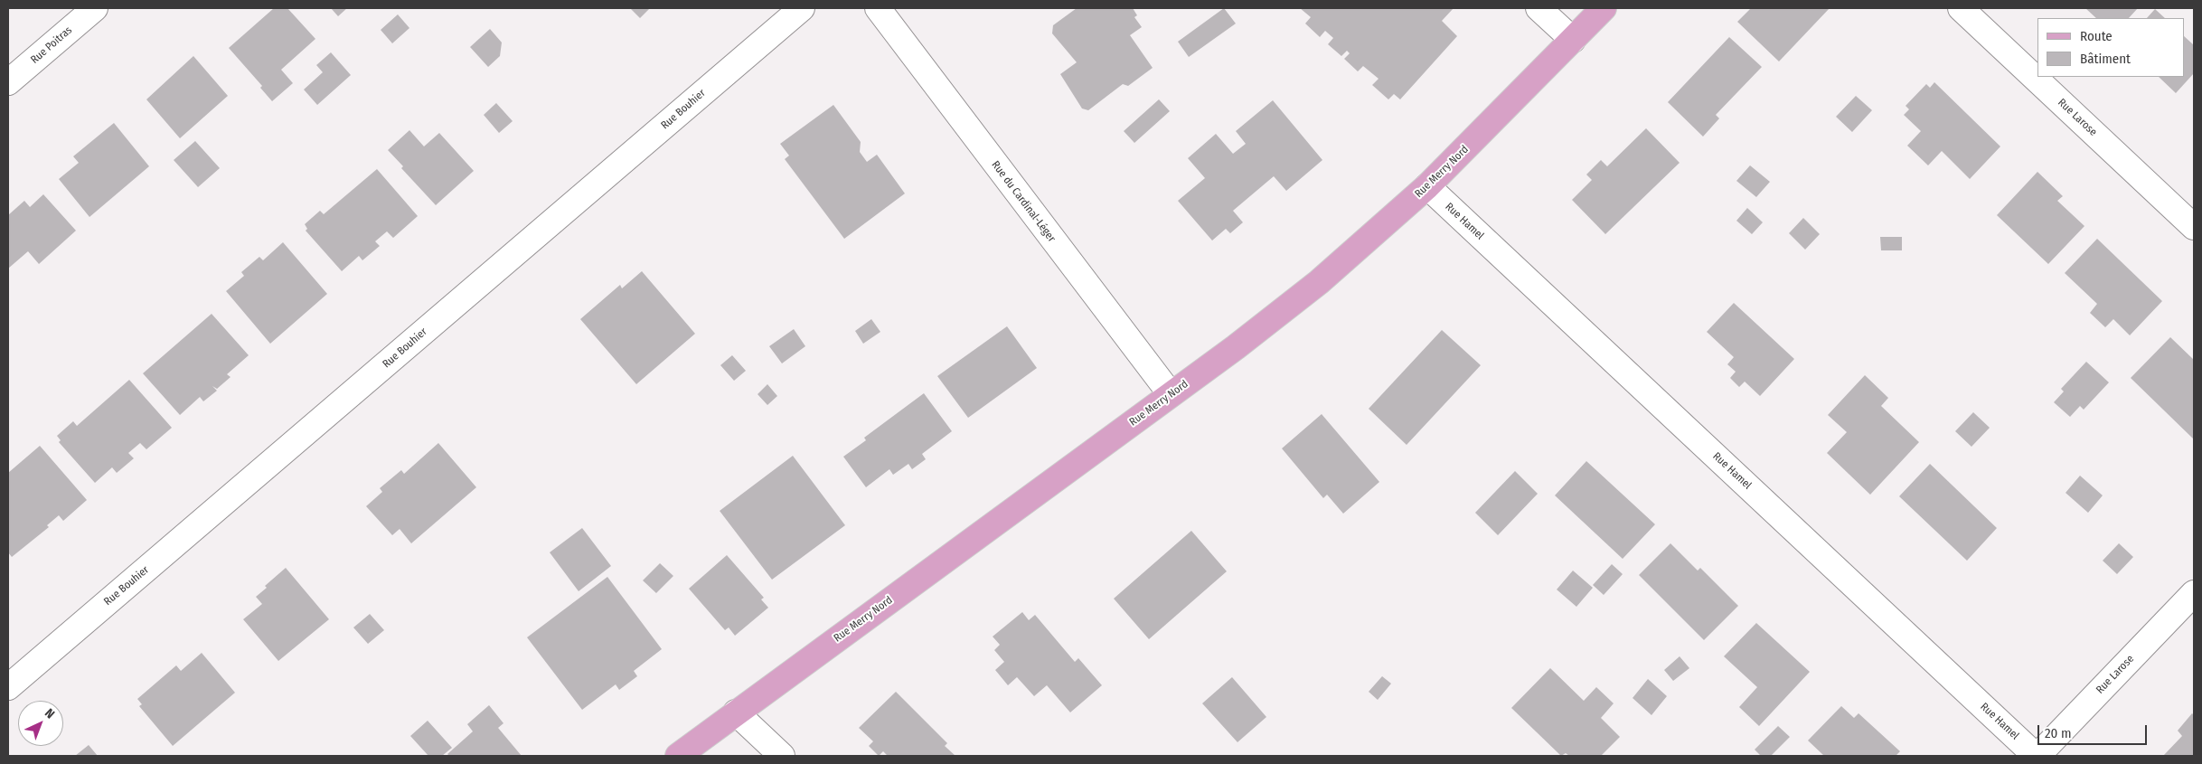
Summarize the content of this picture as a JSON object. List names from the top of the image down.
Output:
{
  "streets": {
    "main road": ["Rue Merry Nord"],
    "street": [
      "Rue Poitras",
      "Rue Bouhier",
      "Rue Larose",
      "Rue du Cardinal-Léger",
      "Rue Hamel"
    ]
  },
  "crossings": [
    ["Rue Larose", "Rue Hamel"],
    ["Rue Merry Nord", "Rue du Cardinal-Léger"],
    ["Rue Merry Nord", "Rue Hamel"]
  ],
  "legend": ["Route", "Bâtiment"],
  "scale_bar": "20 m",
  "north": "top right"
}
